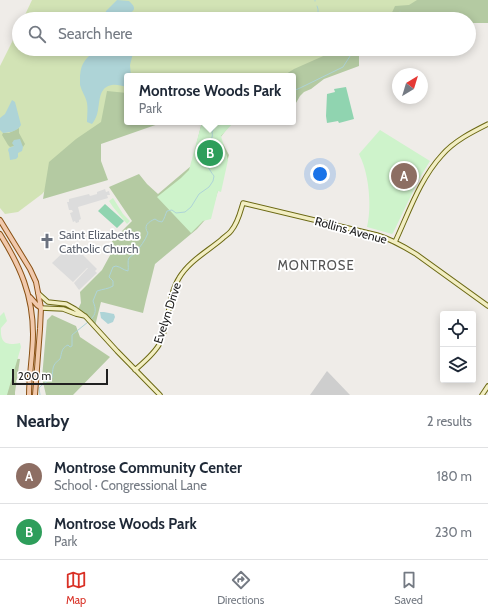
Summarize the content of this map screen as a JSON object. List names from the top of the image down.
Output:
{
  "streets": {
    "street": ["Rollins Avenue", "Evelyn Drive"]
  },
  "crossings": [
    ["Rollins Avenue", "Evelyn Drive"]
  ],
  "districts": ["MONTROSE"],
  "places": {
    "church": ["Saint Elizabeths Catholic Church"]
  },
  "scale_bar": "200 m",
  "north": "top right",
  "page": {
    "search": "Search here",
    "popup": ["Montrose Woods Park", "Park"],
    "pins": ["B", "A"],
    "scale": "200 m",
    "heading": ["Nearby", "2 results"],
    "list": [
      {
        "mark": "A",
        "name": "Montrose Community Center",
        "note": "School · Congressional Lane",
        "value": "180 m"
      },
      {
        "mark": "B",
        "name": "Montrose Woods Park",
        "note": "Park",
        "value": "230 m"
      }
    ],
    "nav": ["Map", "Directions", "Saved"]
  }
}
